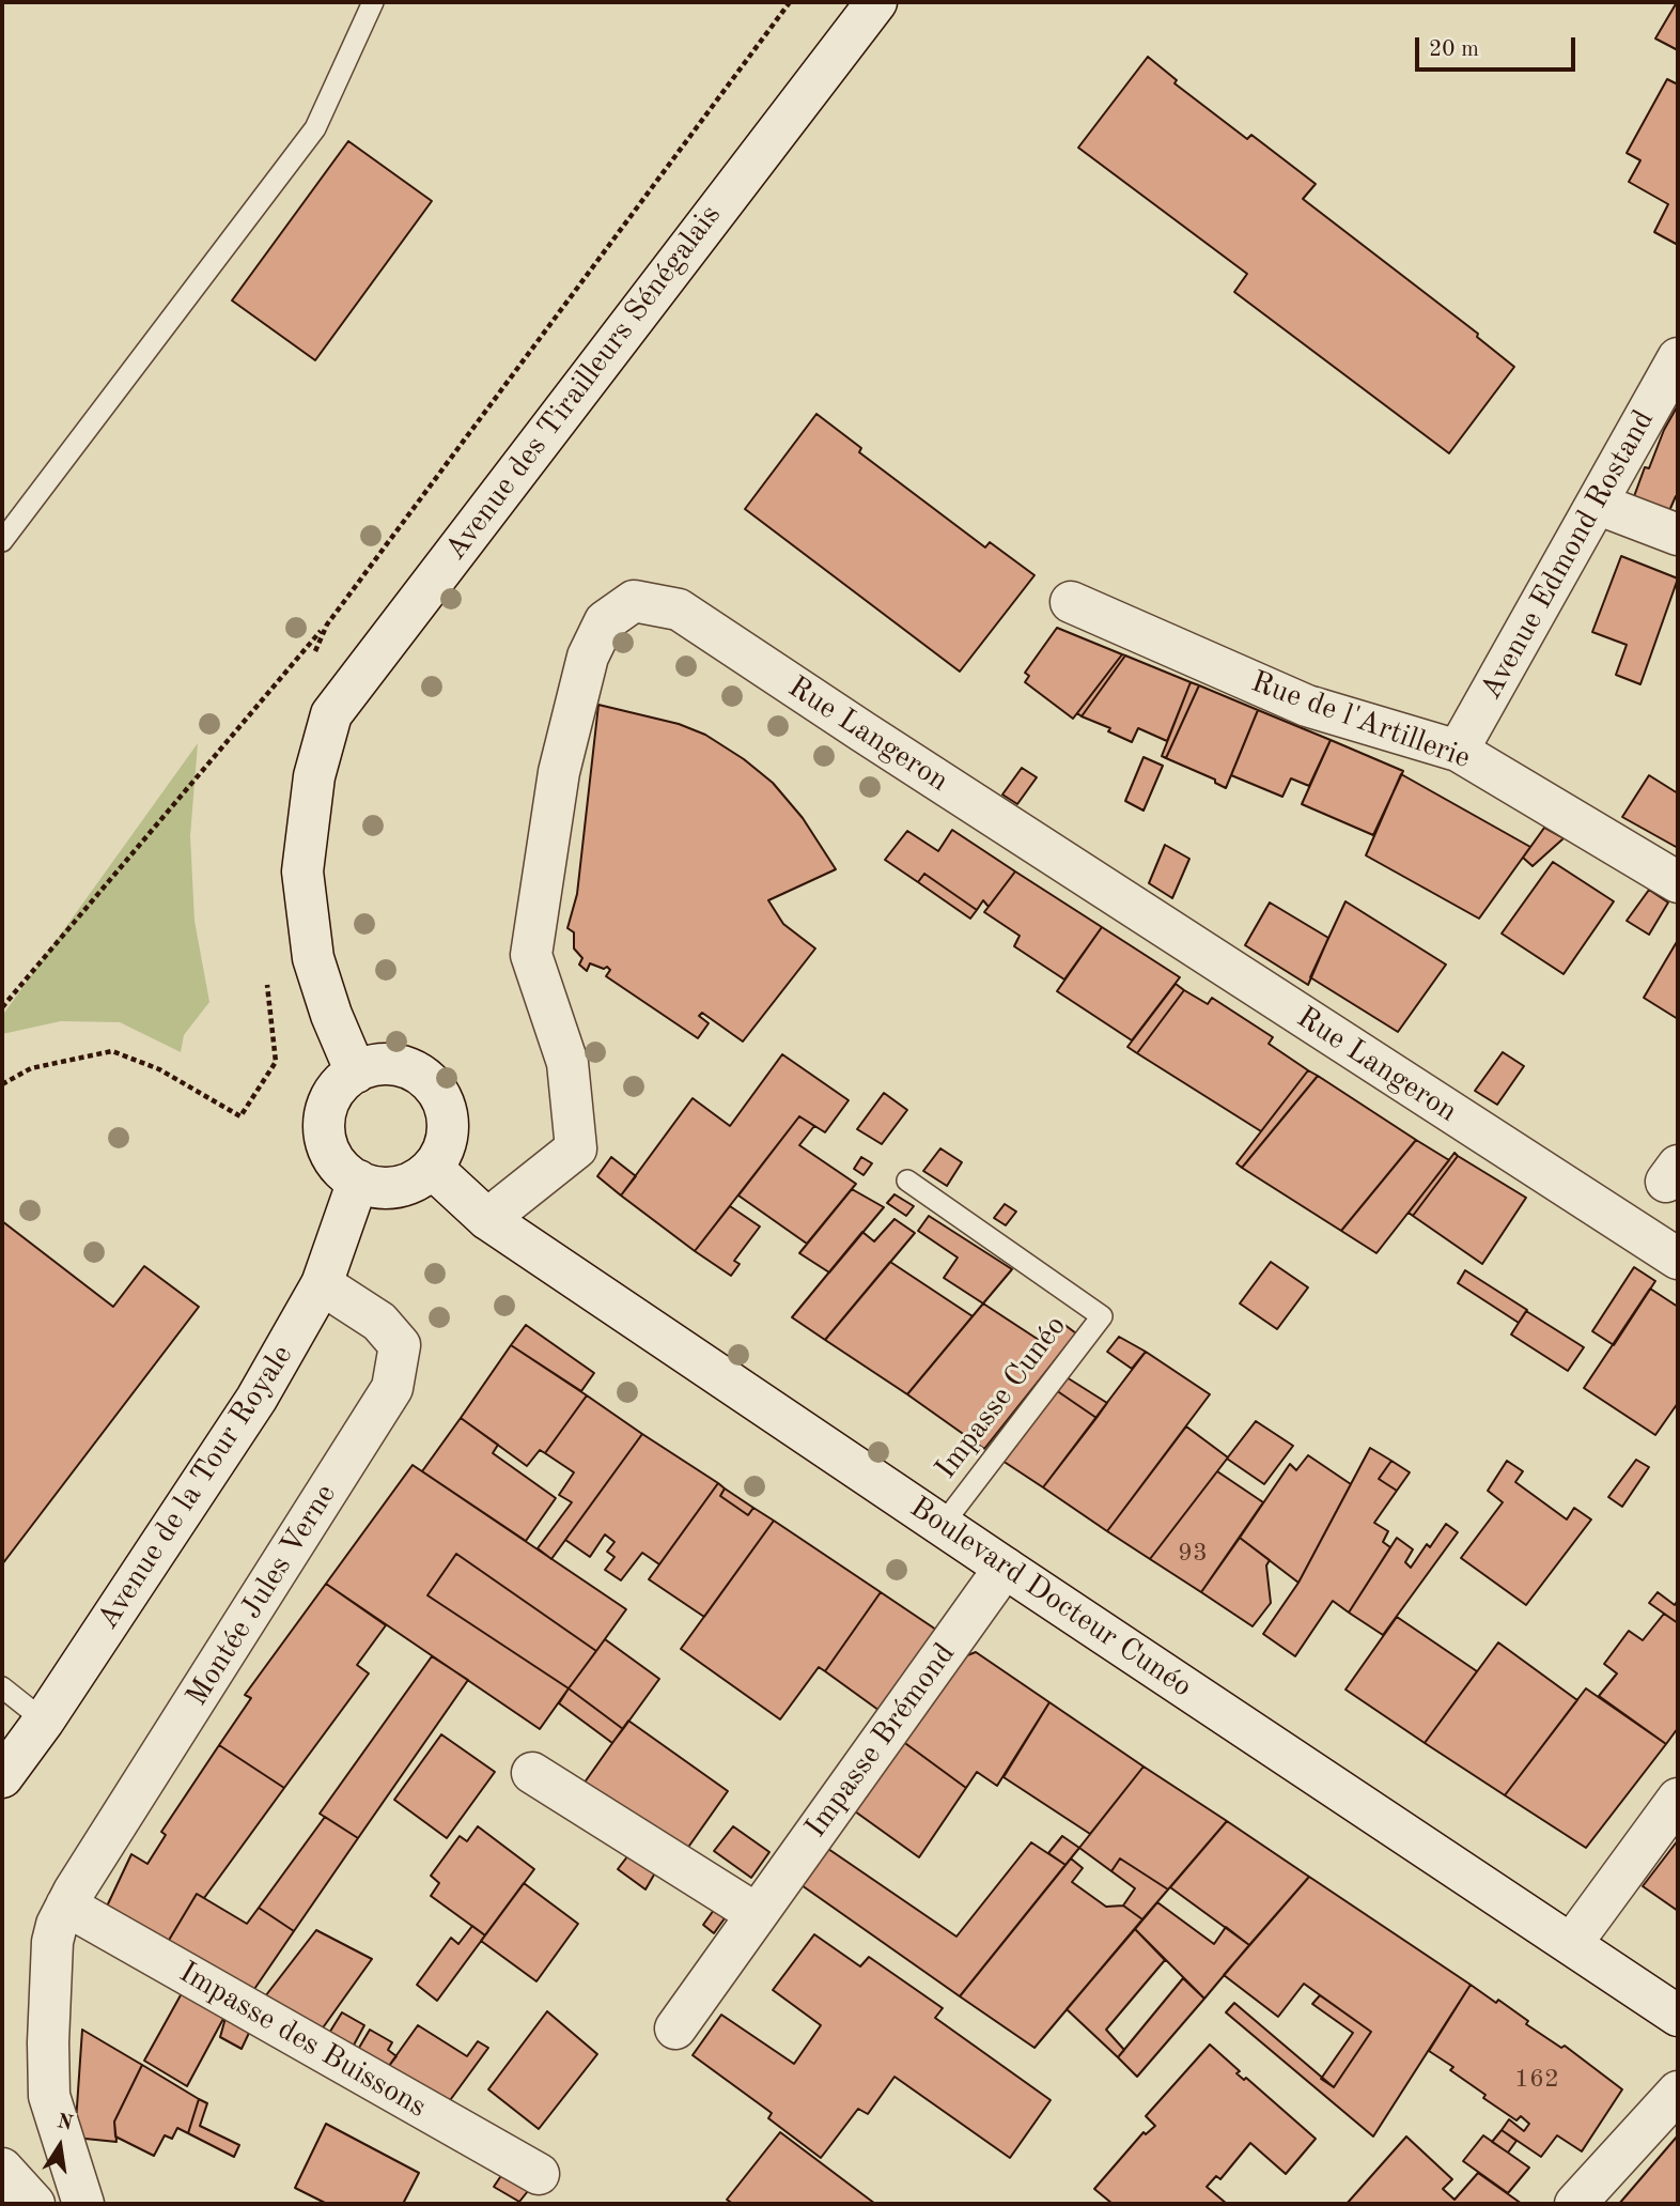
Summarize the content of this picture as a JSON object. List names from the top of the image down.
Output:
{
  "streets": {
    "street": [
      "Avenue des Tirailleurs Sénégalais",
      "Avenue Edmond Rostand",
      "Rue de l'Artillerie",
      "Rue Langeron",
      "Avenue de la Tour Royale",
      "Montée Jules Verne",
      "Boulevard Docteur Cunéo",
      "Impasse Brémond",
      "Impasse des Buissons"
    ],
    "lane": ["Impasse Cunéo"]
  },
  "crossings": [
    ["Avenue des Tirailleurs Sénégalais", "Avenue de la Tour Royale"],
    ["Avenue des Tirailleurs Sénégalais", "Boulevard Docteur Cunéo"],
    ["Avenue Edmond Rostand", "Rue de l'Artillerie"],
    ["Rue Langeron", "Boulevard Docteur Cunéo"],
    ["Impasse Cunéo", "Boulevard Docteur Cunéo"],
    ["Avenue de la Tour Royale", "Montée Jules Verne"],
    ["Avenue de la Tour Royale", "Boulevard Docteur Cunéo"],
    ["Montée Jules Verne", "Impasse des Buissons"],
    ["Boulevard Docteur Cunéo", "Impasse Brémond"]
  ],
  "house_numbers": ["93", "162"],
  "scale_bar": "20 m",
  "north": "top"
}
